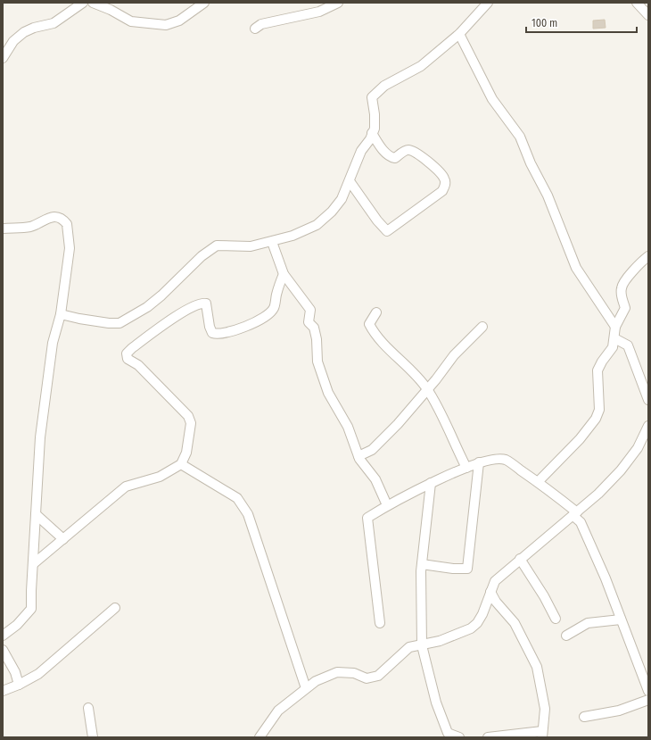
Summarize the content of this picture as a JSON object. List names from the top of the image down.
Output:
{
  "scale_bar": "100 m"
}
